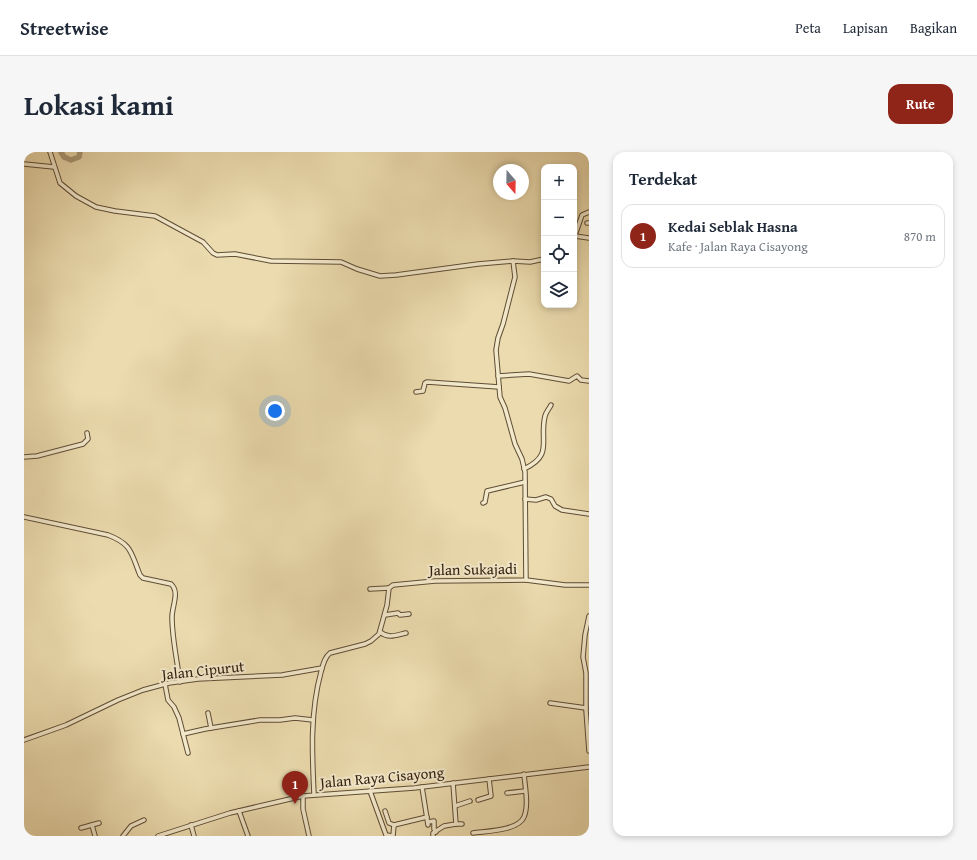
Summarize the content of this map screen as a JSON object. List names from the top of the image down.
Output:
{
  "streets": {
    "street": ["Jalan Sukajadi", "Jalan Cipurut", "Jalan Raya Cisayong"]
  },
  "north": "bottom",
  "page": {
    "header": "Streetwise",
    "nav": ["Peta", "Lapisan", "Bagikan"],
    "title": "Lokasi kami",
    "buttons": "Rute",
    "heading": "Terdekat",
    "map_buttons": ["+", "−"],
    "list": [
      {
        "mark": "1",
        "name": "Kedai Seblak Hasna",
        "note": "Kafe · Jalan Raya Cisayong",
        "value": "870 m"
      }
    ],
    "pins": "1"
  }
}
